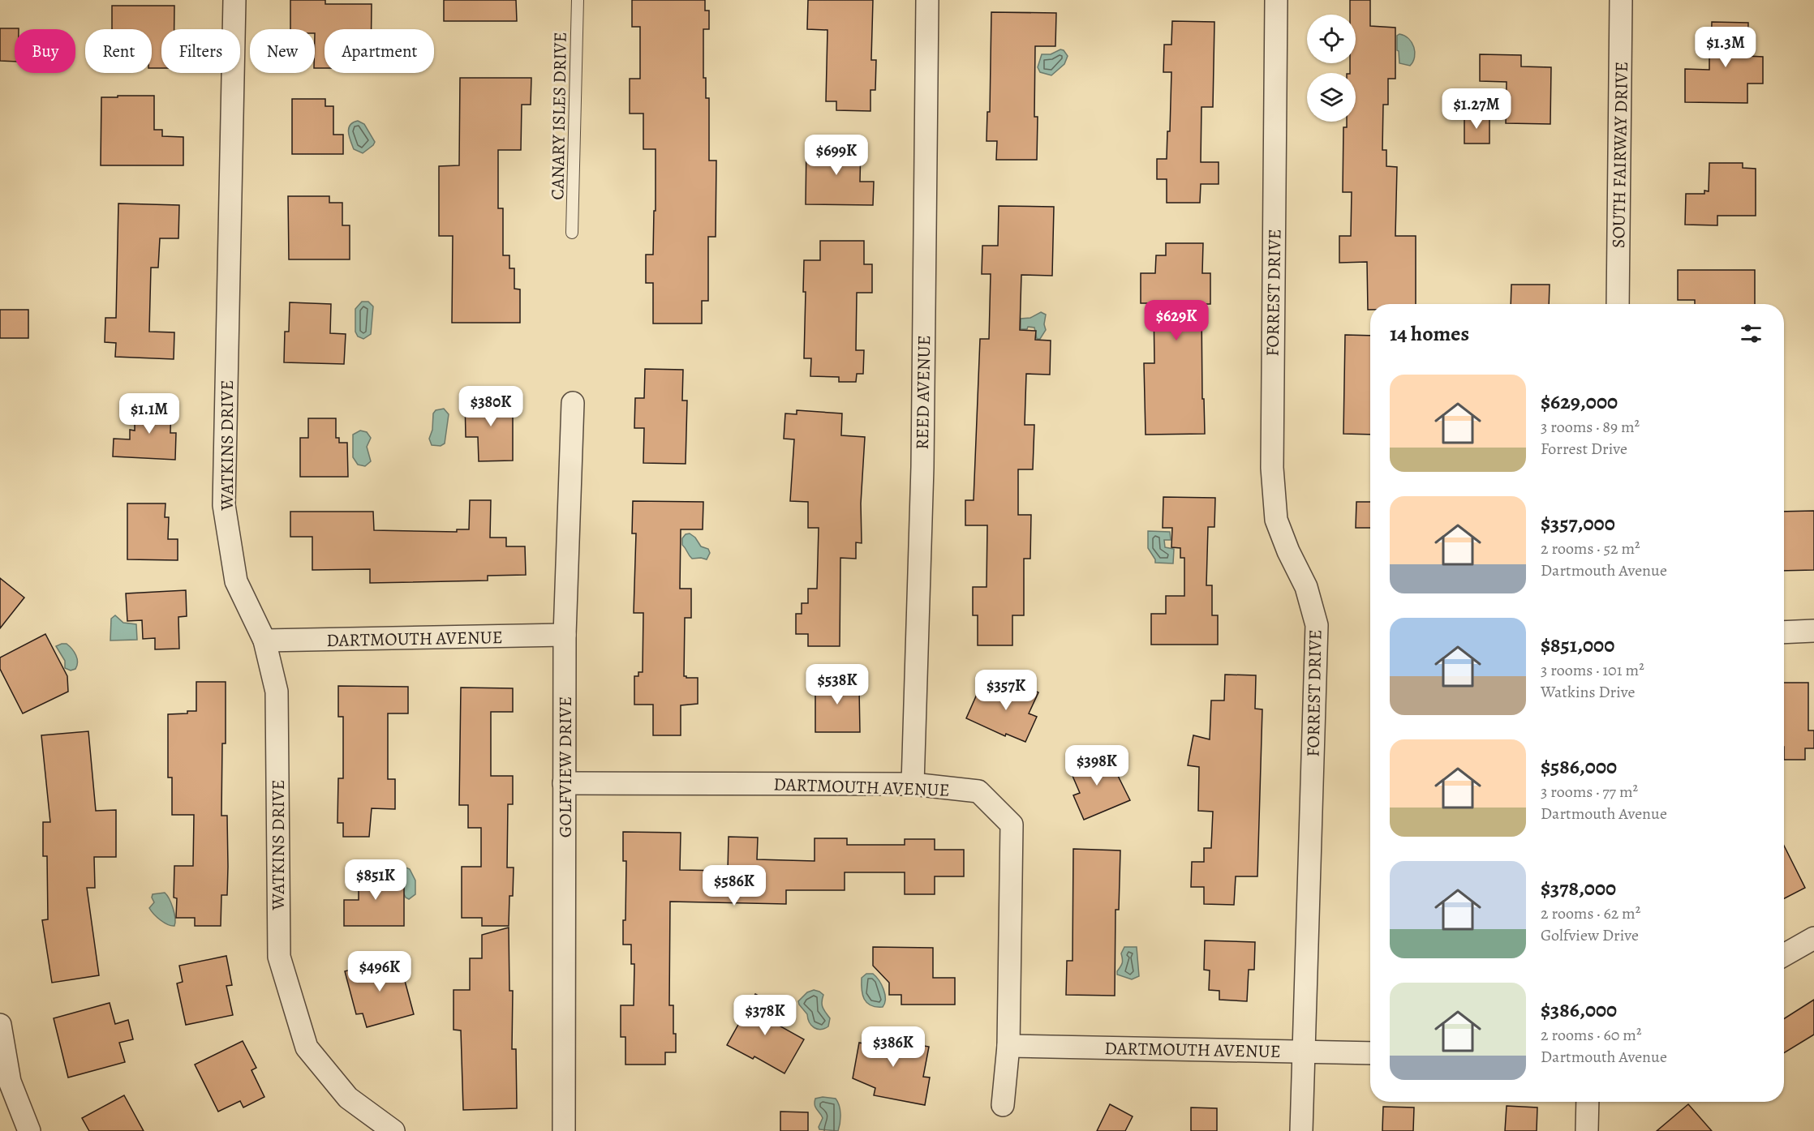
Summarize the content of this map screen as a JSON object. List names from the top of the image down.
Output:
{
  "streets": {
    "street": [
      "SOUTH FAIRWAY DRIVE",
      "FORREST DRIVE",
      "REED AVENUE",
      "WATKINS DRIVE",
      "DARTMOUTH AVENUE",
      "GOLFVIEW DRIVE"
    ],
    "lane": ["CANARY ISLES DRIVE"]
  },
  "crossings": [
    ["FORREST DRIVE", "DARTMOUTH AVENUE"],
    ["REED AVENUE", "DARTMOUTH AVENUE"],
    ["WATKINS DRIVE", "DARTMOUTH AVENUE"],
    ["DARTMOUTH AVENUE", "GOLFVIEW DRIVE"]
  ],
  "page": {
    "price": [
      "$1.3M",
      "$1.27M",
      "$699K",
      "$629K",
      "$380K",
      "$1.1M",
      "$538K",
      "$357K",
      "$398K",
      "$851K",
      "$586K",
      "$496K",
      "$378K",
      "$386K"
    ],
    "chip": [
      "Buy",
      "Rent",
      "Filters",
      "New",
      "Apartment"
    ],
    "heading": "14 homes",
    "list": [
      {
        "name": "$629,000",
        "note": "3 rooms · 89 m² · Forrest Drive"
      },
      {
        "name": "$357,000",
        "note": "2 rooms · 52 m² · Dartmouth Avenue"
      },
      {
        "name": "$851,000",
        "note": "3 rooms · 101 m² · Watkins Drive"
      },
      {
        "name": "$586,000",
        "note": "3 rooms · 77 m² · Dartmouth Avenue"
      },
      {
        "name": "$378,000",
        "note": "2 rooms · 62 m² · Golfview Drive"
      },
      {
        "name": "$386,000",
        "note": "2 rooms · 60 m² · Dartmouth Avenue"
      }
    ]
  }
}
